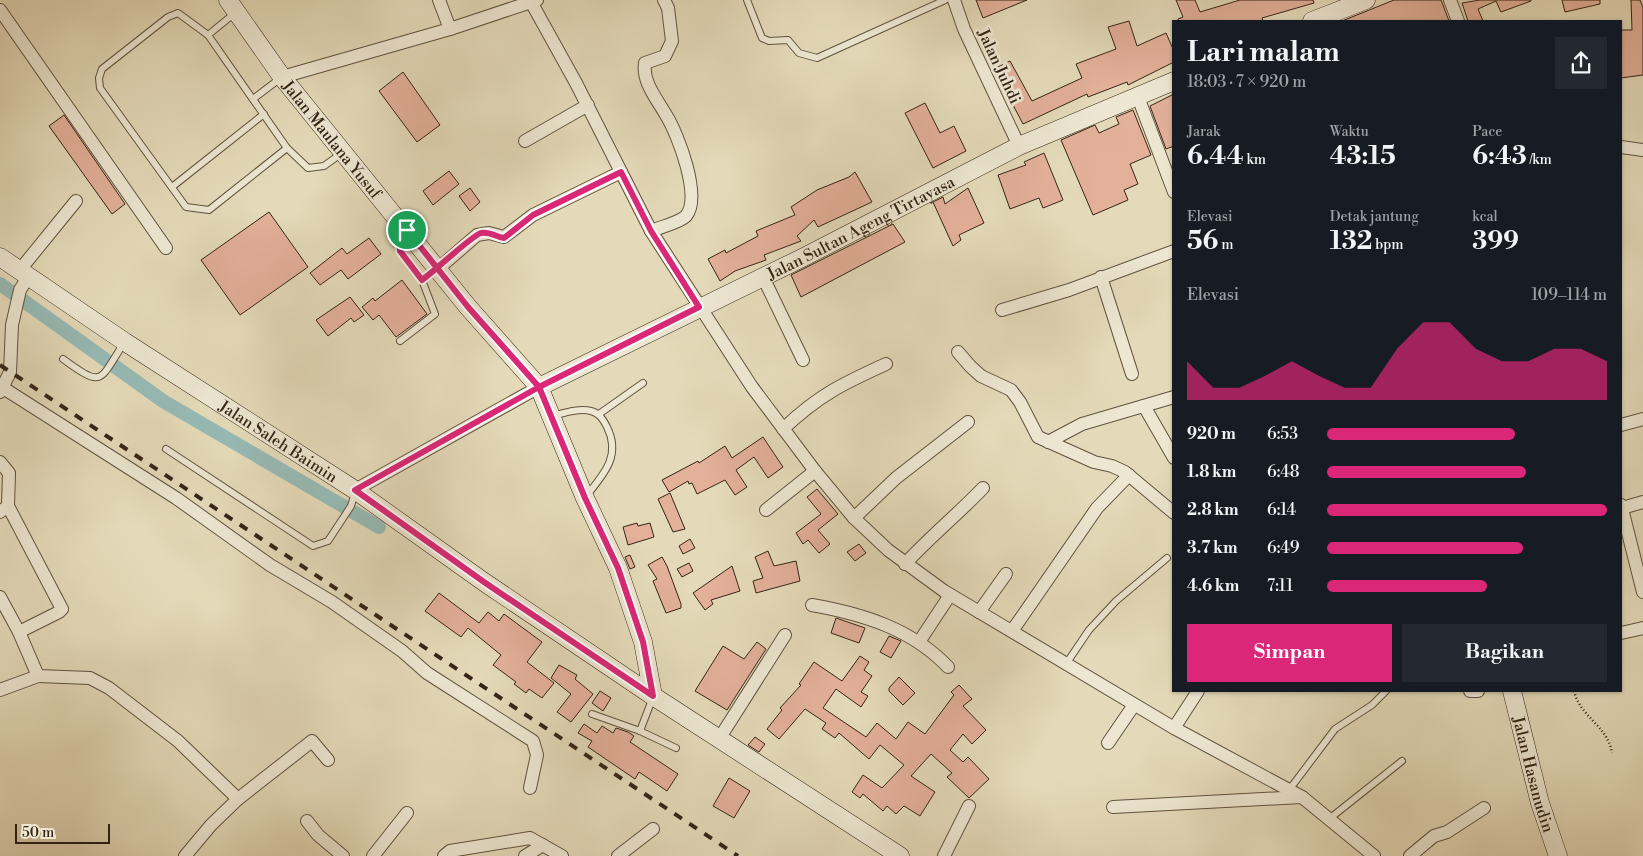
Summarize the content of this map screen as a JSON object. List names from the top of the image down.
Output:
{
  "streets": {
    "main road": [
      "Jalan Maulana Yusuf",
      "Jalan Sultan Ageng Tirtayasa",
      "Jalan Saleh Baimin",
      "Jalan Hasanudin"
    ],
    "street": ["Jalan Juhdi"]
  },
  "crossings": [
    ["Jalan Juhdi", "Jalan Sultan Ageng Tirtayasa"],
    ["Jalan Maulana Yusuf", "Jalan Sultan Ageng Tirtayasa"],
    ["Jalan Maulana Yusuf", "Jalan Saleh Baimin"]
  ],
  "scale_bar": "50 m",
  "page": {
    "heading": ["Lari malam", "18:03 · 7 × 920 m"],
    "stats": [
      ["Jarak", "6.44 km"],
      ["Waktu", "43:15"],
      ["Pace", "6:43 /km"],
      ["Elevasi", "56 m"],
      ["Detak jantung", "132 bpm"],
      ["kcal", "399"]
    ],
    "chart": ["Elevasi", "109–114 m"],
    "list": [
      {
        "name": "920 m",
        "note": "6:53"
      },
      {
        "name": "1.8 km",
        "note": "6:48"
      },
      {
        "name": "2.8 km",
        "note": "6:14"
      },
      {
        "name": "3.7 km",
        "note": "6:49"
      },
      {
        "name": "4.6 km",
        "note": "7:11"
      }
    ],
    "buttons": ["Simpan", "Bagikan"],
    "scale": "50 m"
  }
}
